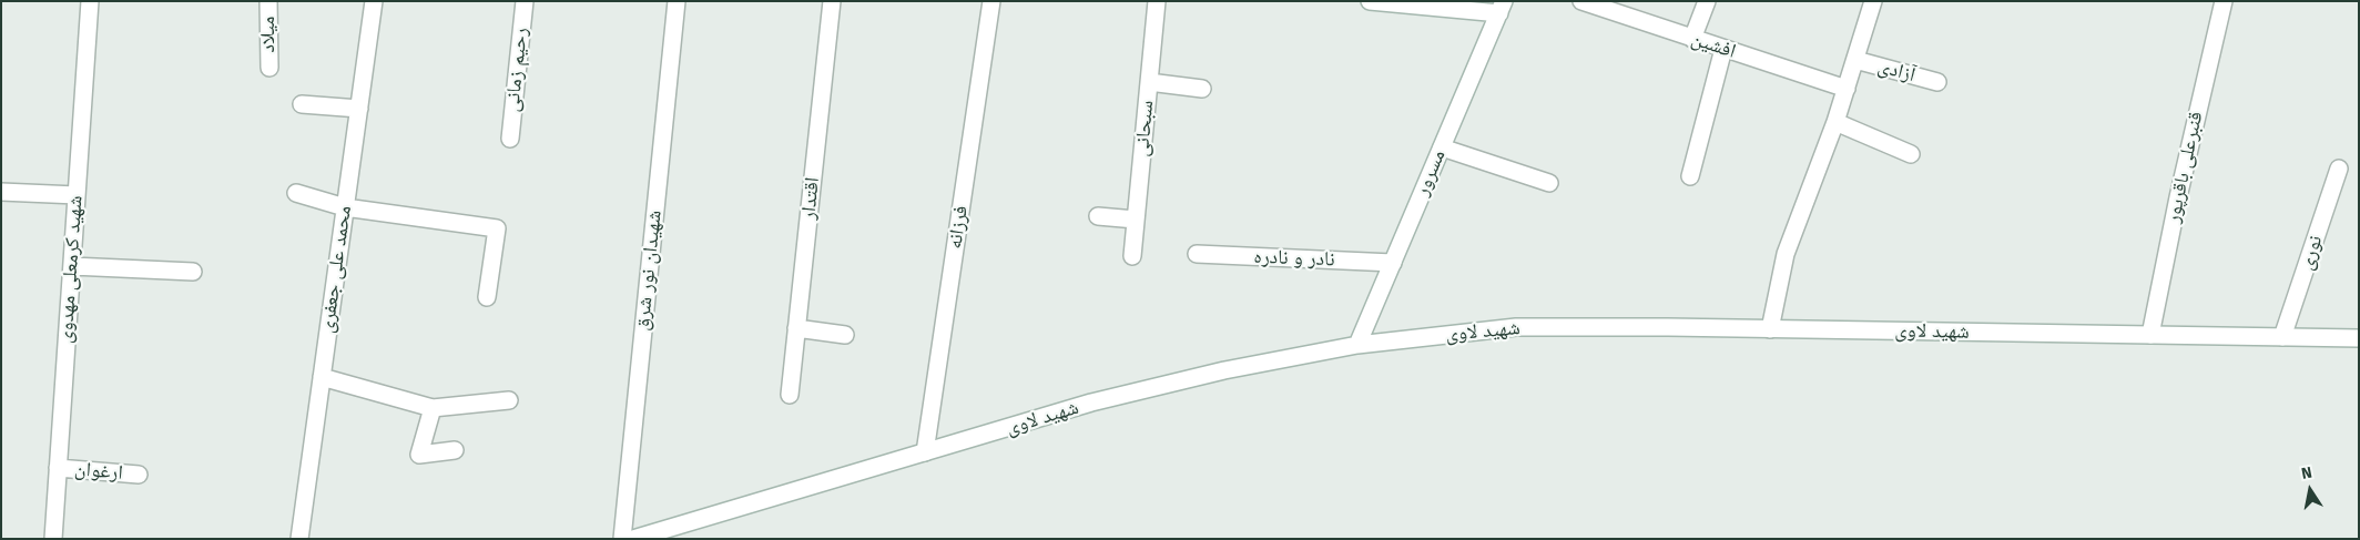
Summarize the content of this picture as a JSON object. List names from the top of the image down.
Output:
{
  "streets": {
    "street": [
      "میلاد",
      "افشین",
      "رحیم زمانی",
      "آزادی",
      "سبحانی",
      "قنبرعلی باقرپور",
      "مسرور",
      "اقتدار",
      "فرزانه",
      "نوری",
      "نادر و نادره",
      "شهید کرمعلی مهدوی",
      "محمد علی جعفری",
      "شهیدان نور شرق",
      "شهید لاوی",
      "ارغوان"
    ]
  },
  "crossings": [
    ["قنبرعلی باقرپور", "شهید لاوی"],
    ["مسرور", "نادر و نادره"],
    ["مسرور", "شهید لاوی"],
    ["فرزانه", "شهید لاوی"],
    ["نوری", "شهید لاوی"],
    ["شهید کرمعلی مهدوی", "ارغوان"]
  ],
  "north": "top"
}
